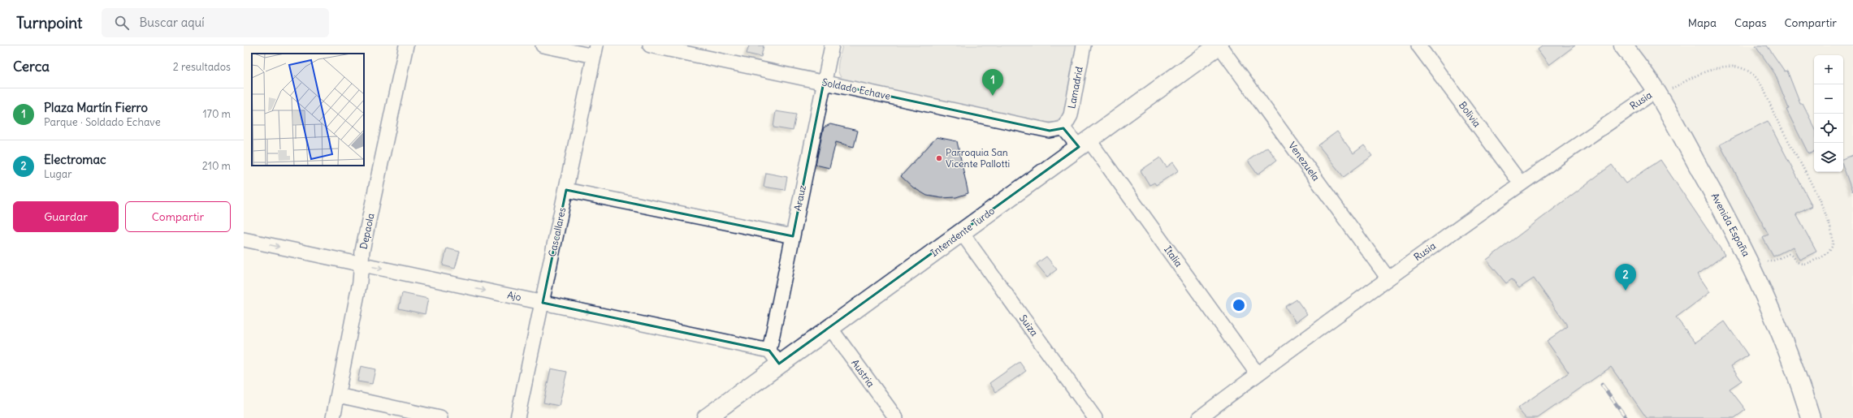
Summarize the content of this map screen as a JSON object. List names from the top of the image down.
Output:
{
  "streets": {
    "street": [
      "Lamadrid",
      "Soldado Echave",
      "Rusia",
      "Bolivia",
      "Venezuela",
      "Arauz",
      "Avenida España",
      "Depaola",
      "Cascallares",
      "Intendente Turdo",
      "Italia",
      "Ajo",
      "Suiza",
      "Austria"
    ]
  },
  "crossings": [
    ["Lamadrid", "Soldado Echave"],
    ["Lamadrid", "Italia"],
    ["Soldado Echave", "Arauz"],
    ["Soldado Echave", "Italia"],
    ["Rusia", "Bolivia"],
    ["Rusia", "Venezuela"],
    ["Rusia", "Avenida España"],
    ["Rusia", "Italia"],
    ["Venezuela", "Intendente Turdo"],
    ["Arauz", "Intendente Turdo"],
    ["Arauz", "Ajo"],
    ["Depaola", "Ajo"],
    ["Cascallares", "Ajo"],
    ["Intendente Turdo", "Italia"],
    ["Intendente Turdo", "Ajo"],
    ["Intendente Turdo", "Suiza"],
    ["Intendente Turdo", "Austria"]
  ],
  "places": ["Parroquia San Vicente Pallotti"],
  "page": {
    "header": "Turnpoint",
    "search": "Buscar aquí",
    "nav": ["Mapa", "Capas", "Compartir"],
    "heading": ["Cerca", "2 resultados"],
    "map_buttons": ["+", "−"],
    "pins": ["1", "2"],
    "list": [
      {
        "mark": "1",
        "name": "Plaza Martín Fierro",
        "note": "Parque · Soldado Echave",
        "value": "170 m"
      },
      {
        "mark": "2",
        "name": "Electromac",
        "note": "Lugar",
        "value": "210 m"
      }
    ],
    "buttons": ["Guardar", "Compartir"]
  }
}
